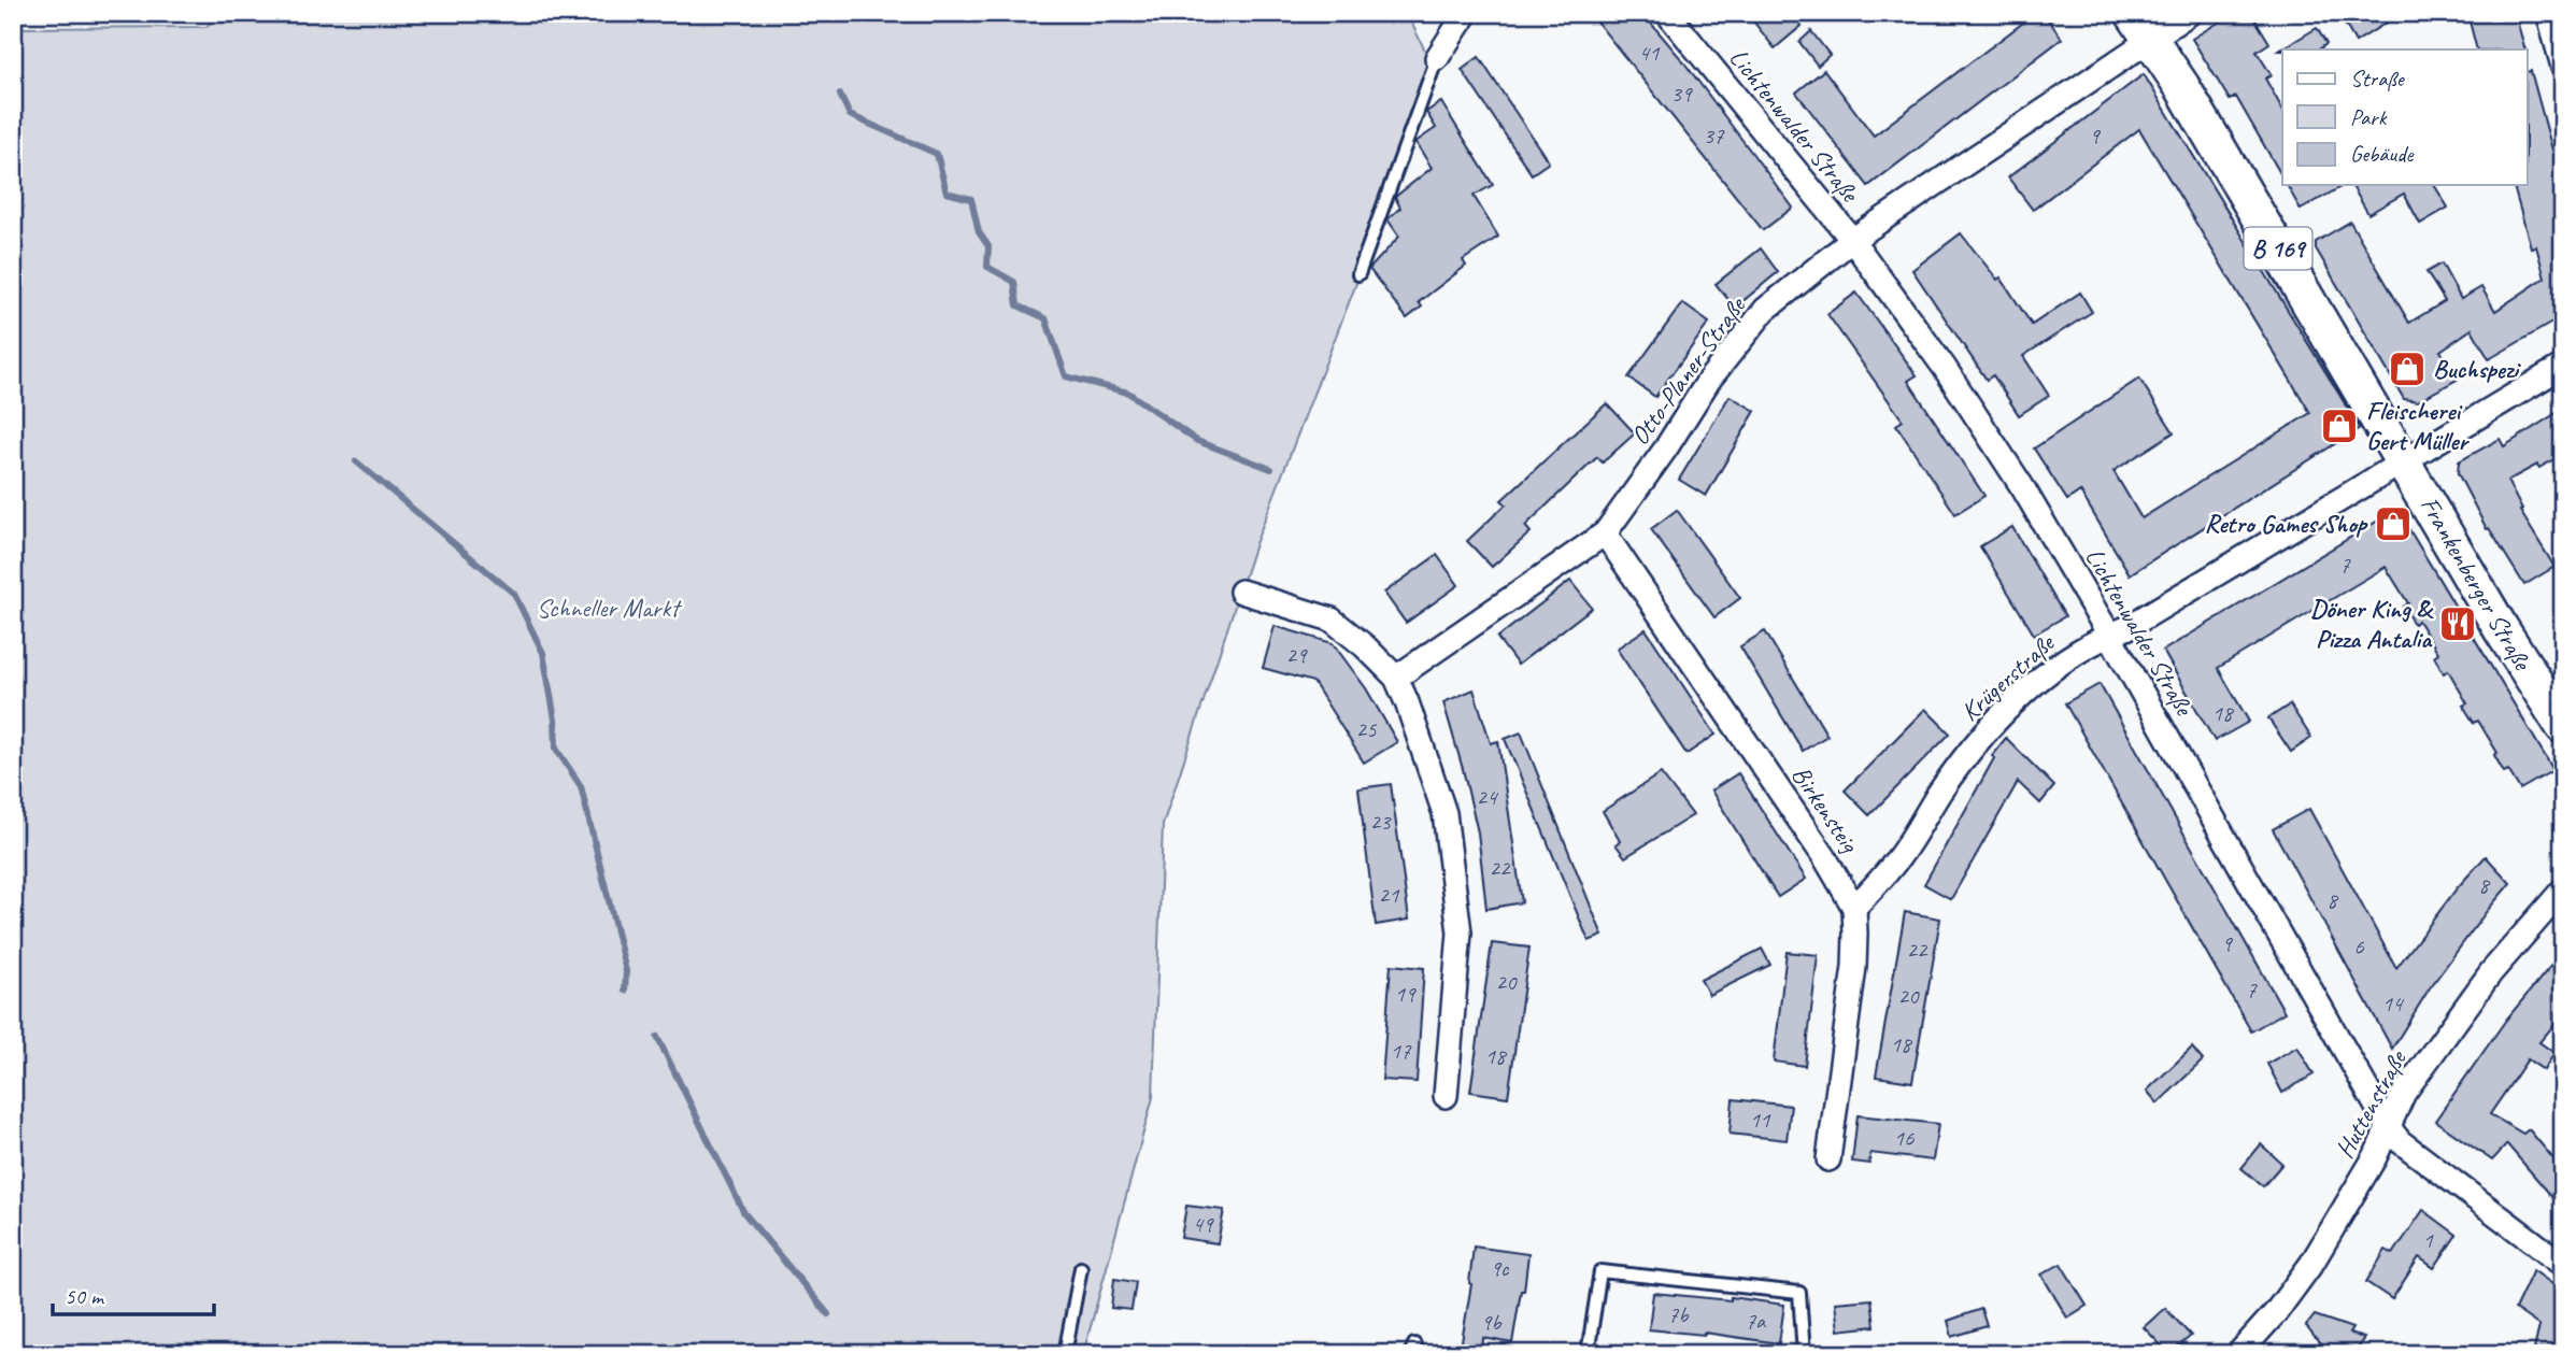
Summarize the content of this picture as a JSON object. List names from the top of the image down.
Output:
{
  "streets": {
    "main road": ["B 169", "Frankenberger Straße"],
    "street": [
      "Lichtenwalder Straße",
      "Otto-Planer-Straße",
      "Krügerstraße",
      "Birkensteig",
      "Huttenstraße"
    ]
  },
  "crossings": [
    ["Lichtenwalder Straße", "Otto-Planer-Straße"],
    ["Lichtenwalder Straße", "Krügerstraße"],
    ["Lichtenwalder Straße", "Huttenstraße"],
    ["Otto-Planer-Straße", "Frankenberger Straße"],
    ["Otto-Planer-Straße", "Birkensteig"],
    ["Frankenberger Straße", "Krügerstraße"],
    ["Krügerstraße", "Birkensteig"]
  ],
  "parks": ["Schneller Markt"],
  "places": {
    "shop": ["Buchspezi", "Fleischerei Gert Müller", "Retro Games Shop"],
    "restaurant": ["Döner King & Pizza Antalia"]
  },
  "house_numbers": [
    "41",
    "39",
    "37",
    "9",
    "7",
    "29",
    "18",
    "25",
    "24",
    "23",
    "22",
    "8",
    "21",
    "8",
    "9",
    "6",
    "22",
    "20",
    "7",
    "19",
    "20",
    "14",
    "18",
    "17",
    "18",
    "11",
    "16",
    "49",
    "1",
    "9c",
    "7b",
    "7a",
    "9b"
  ],
  "legend": ["Straße", "Park", "Gebäude"],
  "scale_bar": "50 m"
}
